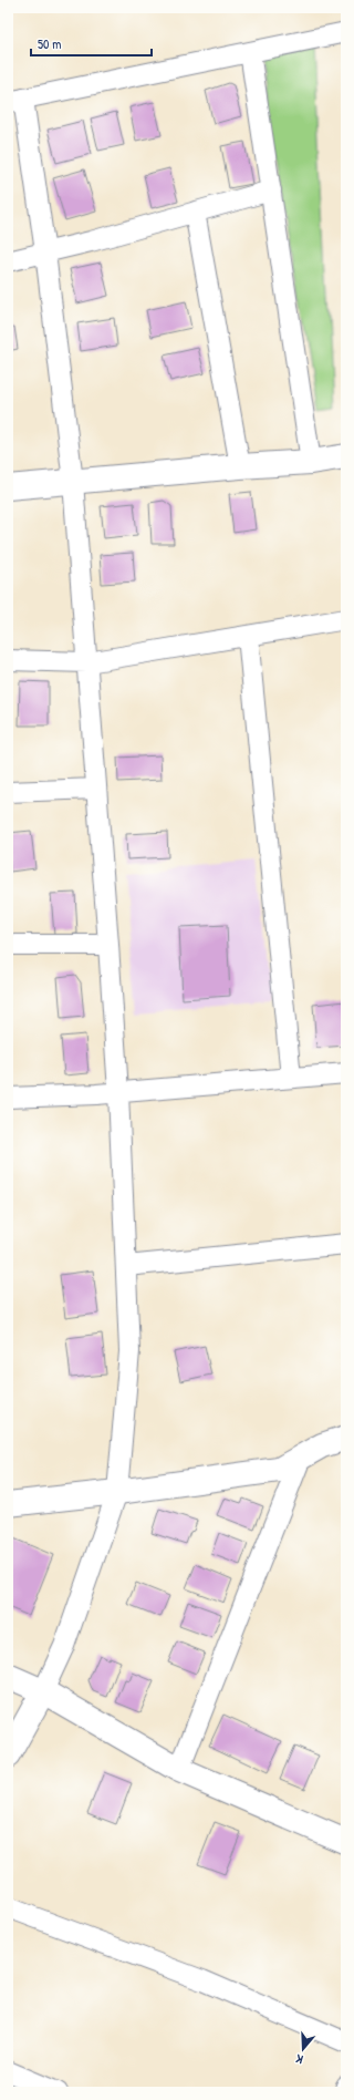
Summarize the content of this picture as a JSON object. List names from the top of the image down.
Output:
{
  "scale_bar": "50 m",
  "north": "bottom"
}
